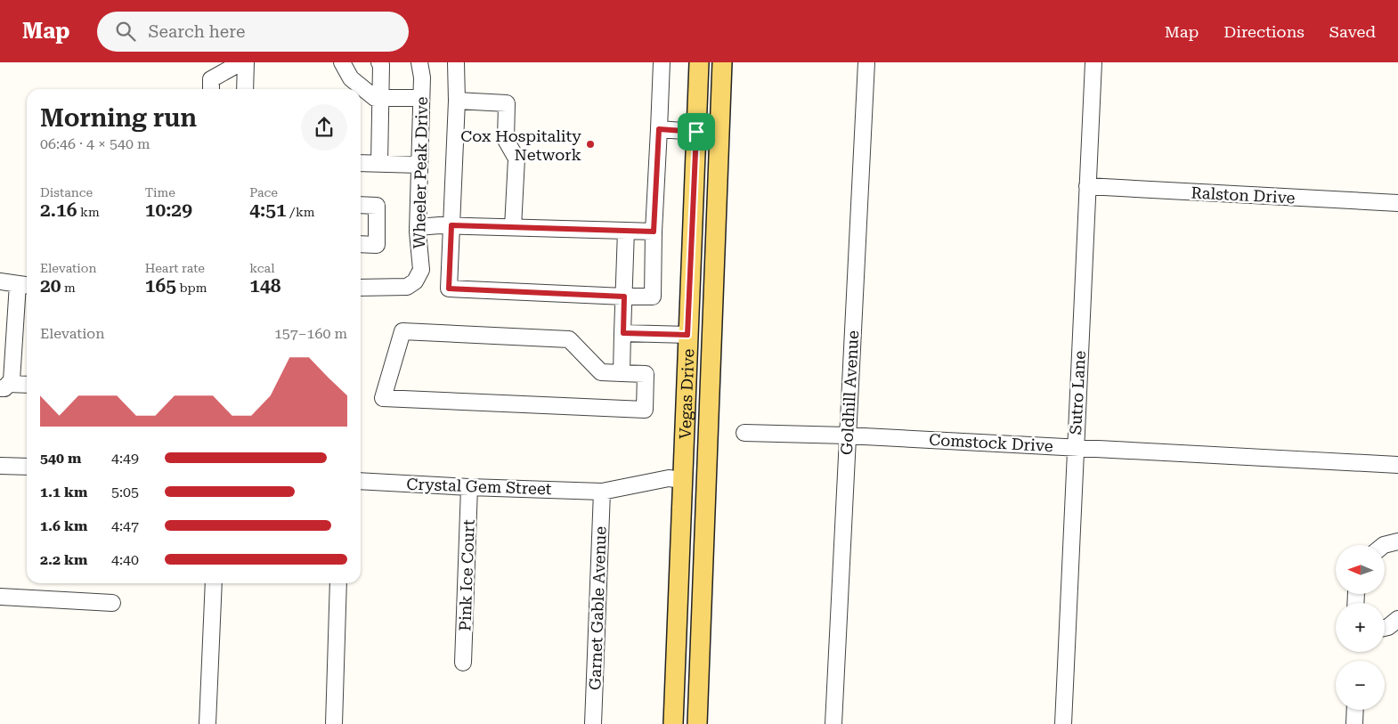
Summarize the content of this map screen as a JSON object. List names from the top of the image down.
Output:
{
  "streets": {
    "main road": ["Vegas Drive"],
    "street": [
      "Wheeler Peak Drive",
      "Ralston Drive",
      "Goldhill Avenue",
      "Sutro Lane",
      "Comstock Drive",
      "Crystal Gem Street",
      "Pink Ice Court",
      "Garnet Gable Avenue"
    ]
  },
  "crossings": [
    ["Ralston Drive", "Sutro Lane"],
    ["Vegas Drive", "Crystal Gem Street"],
    ["Goldhill Avenue", "Comstock Drive"],
    ["Sutro Lane", "Comstock Drive"],
    ["Crystal Gem Street", "Pink Ice Court"],
    ["Crystal Gem Street", "Garnet Gable Avenue"]
  ],
  "places": ["Cox Hospitality Network"],
  "north": "left",
  "page": {
    "header": "Map",
    "search": "Search here",
    "nav": ["Map", "Directions", "Saved"],
    "heading": ["Morning run", "06:46 · 4 × 540 m"],
    "stats": [
      ["Distance", "2.16 km"],
      ["Time", "10:29"],
      ["Pace", "4:51 /km"],
      ["Elevation", "20 m"],
      ["Heart rate", "165 bpm"],
      ["kcal", "148"]
    ],
    "chart": ["Elevation", "157–160 m"],
    "list": [
      {
        "name": "540 m",
        "note": "4:49"
      },
      {
        "name": "1.1 km",
        "note": "5:05"
      },
      {
        "name": "1.6 km",
        "note": "4:47"
      },
      {
        "name": "2.2 km",
        "note": "4:40"
      }
    ],
    "map_buttons": ["+", "−"]
  }
}
